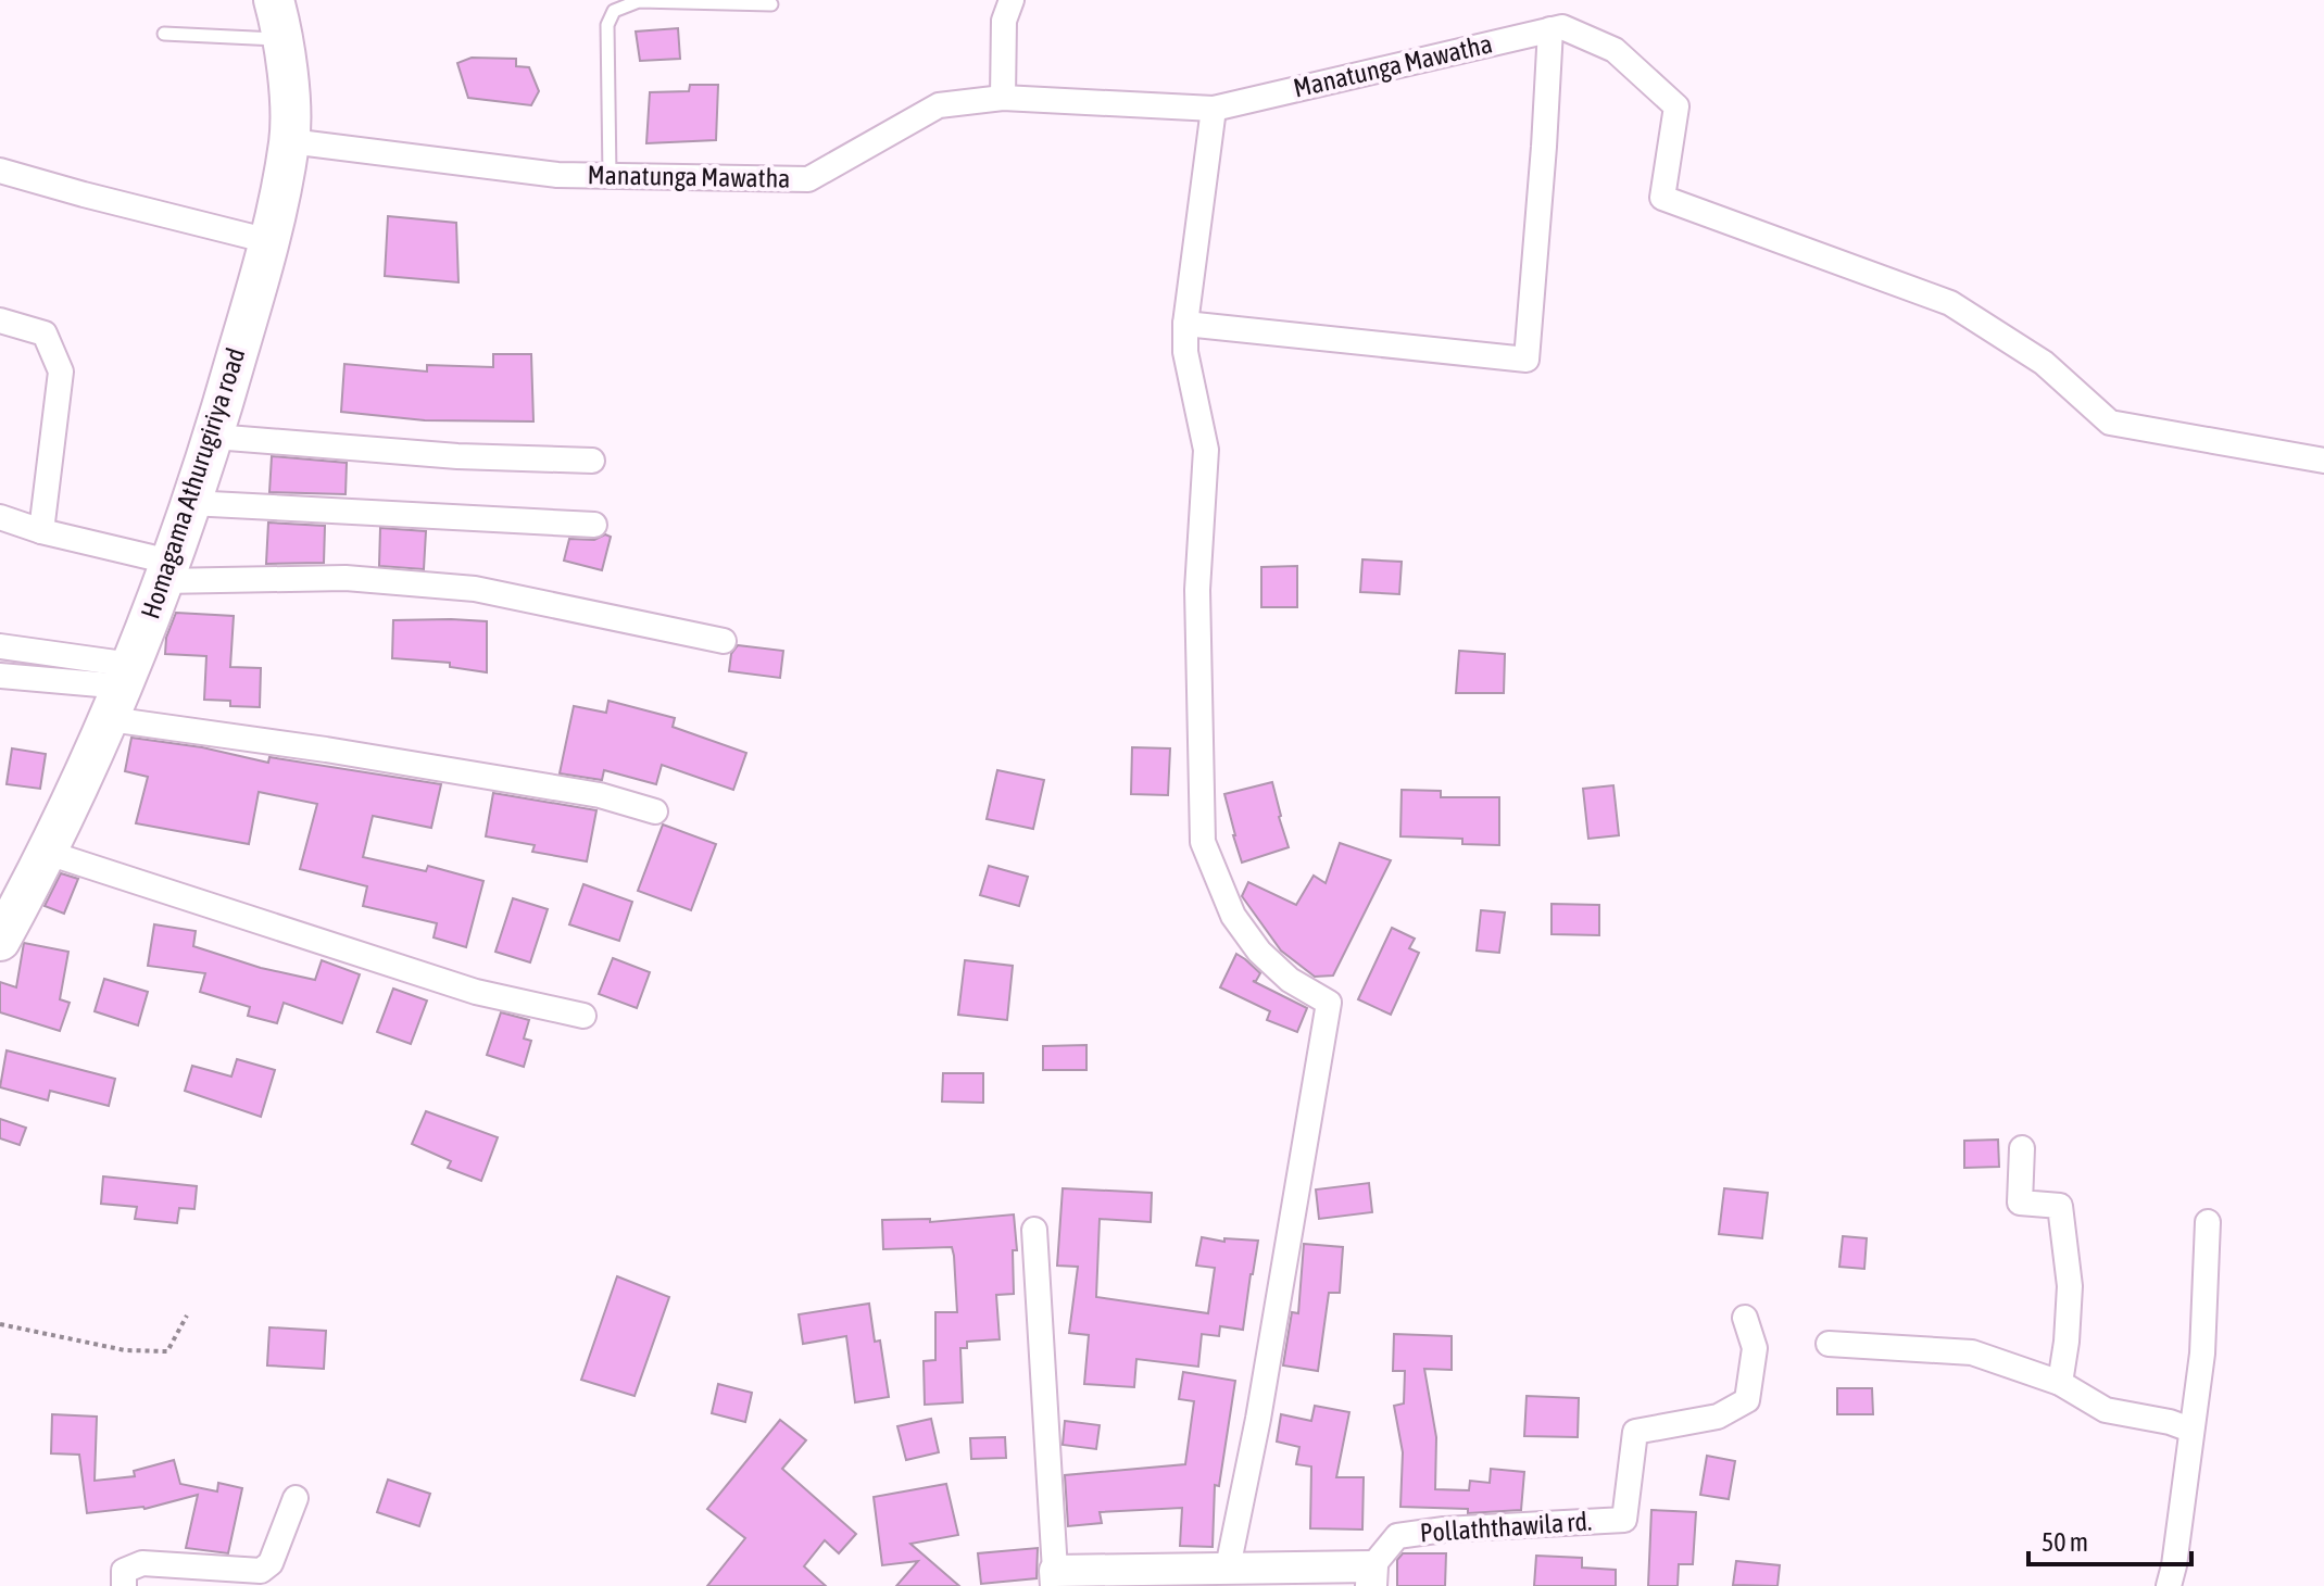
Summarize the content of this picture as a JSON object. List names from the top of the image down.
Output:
{
  "streets": {
    "main road": ["Homagama Athurugiriya road"],
    "street": ["Manatunga Mawatha", "Pollaththawila rd."]
  },
  "crossings": [
    ["Manatunga Mawatha", "Homagama Athurugiriya road"]
  ],
  "scale_bar": "50 m"
}
